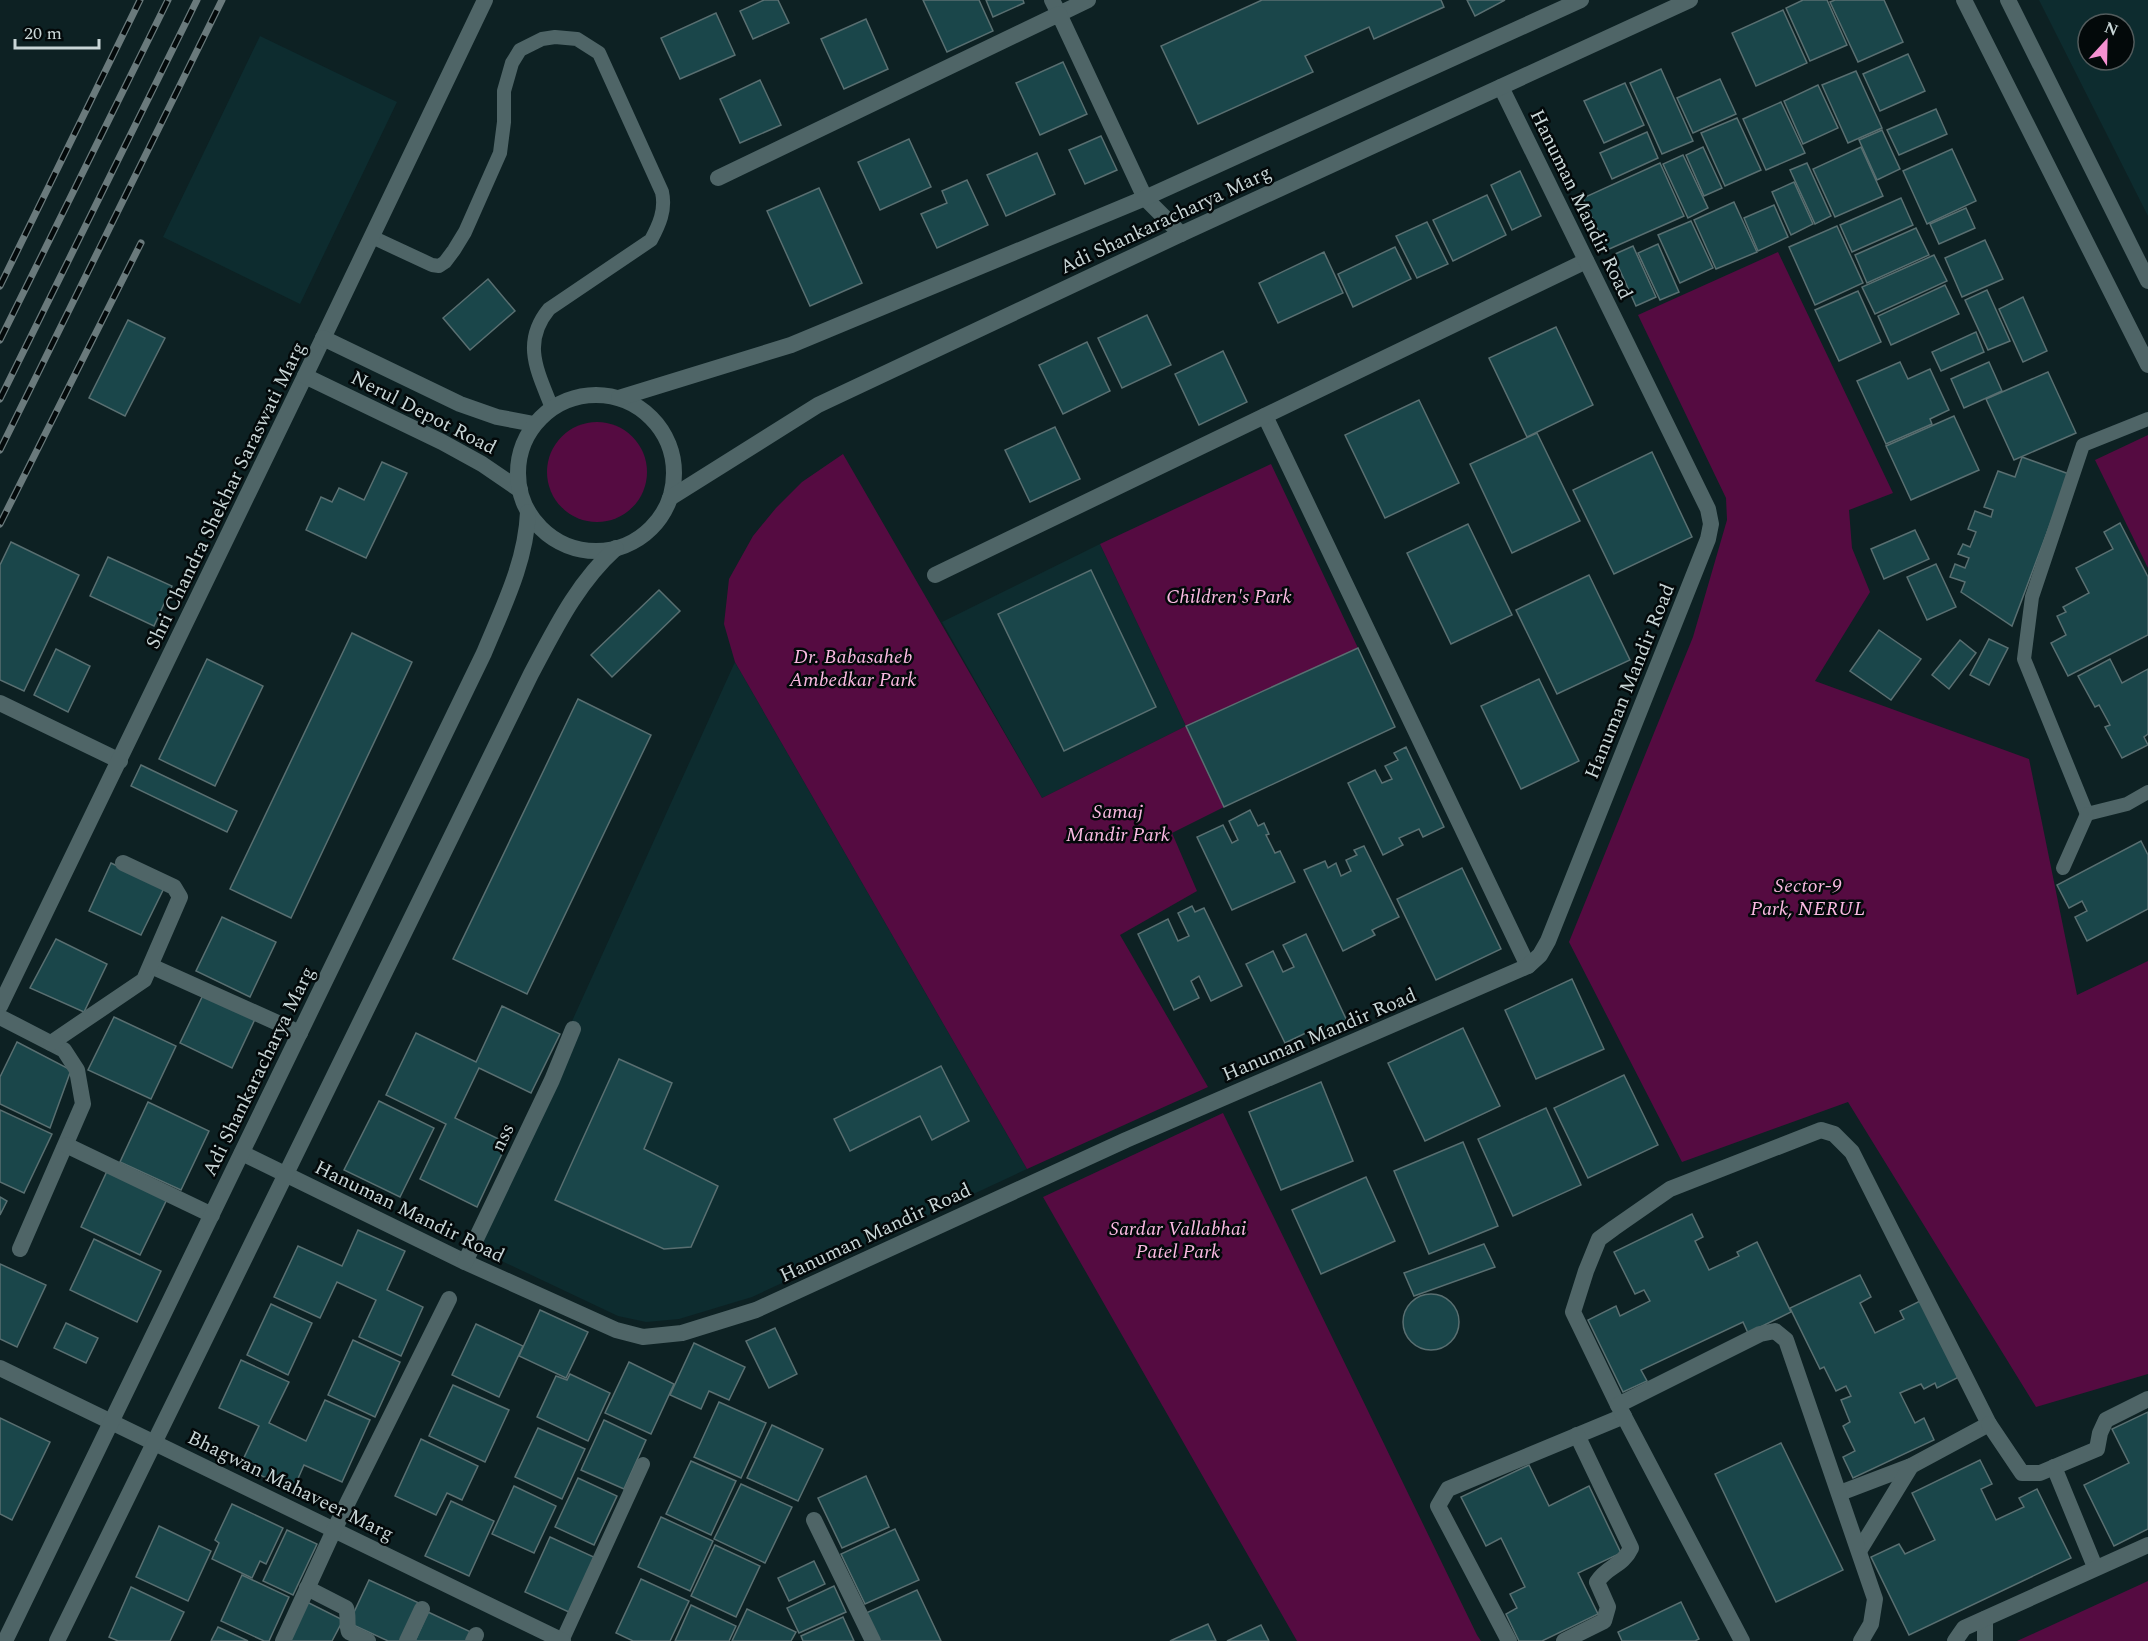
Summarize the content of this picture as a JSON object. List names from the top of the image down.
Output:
{
  "streets": {
    "street": [
      "Hanuman Mandir Road",
      "Adi Shankaracharya Marg",
      "Nerul Depot Road",
      "Shri Chandra Shekhar Saraswati Marg",
      "nss",
      "Bhagwan Mahaveer Marg"
    ]
  },
  "crossings": [
    ["Hanuman Mandir Road", "Adi Shankaracharya Marg"],
    ["Hanuman Mandir Road", "nss"],
    ["Adi Shankaracharya Marg", "Nerul Depot Road"],
    ["Adi Shankaracharya Marg", "Bhagwan Mahaveer Marg"],
    ["Nerul Depot Road", "Shri Chandra Shekhar Saraswati Marg"]
  ],
  "parks": [
    "Children's Park",
    "Dr. Babasaheb Ambedkar Park",
    "Samaj Mandir Park",
    "Sector-9 Park, NERUL",
    "Sardar Vallabhai Patel Park"
  ],
  "scale_bar": "20 m",
  "north": "top"
}
